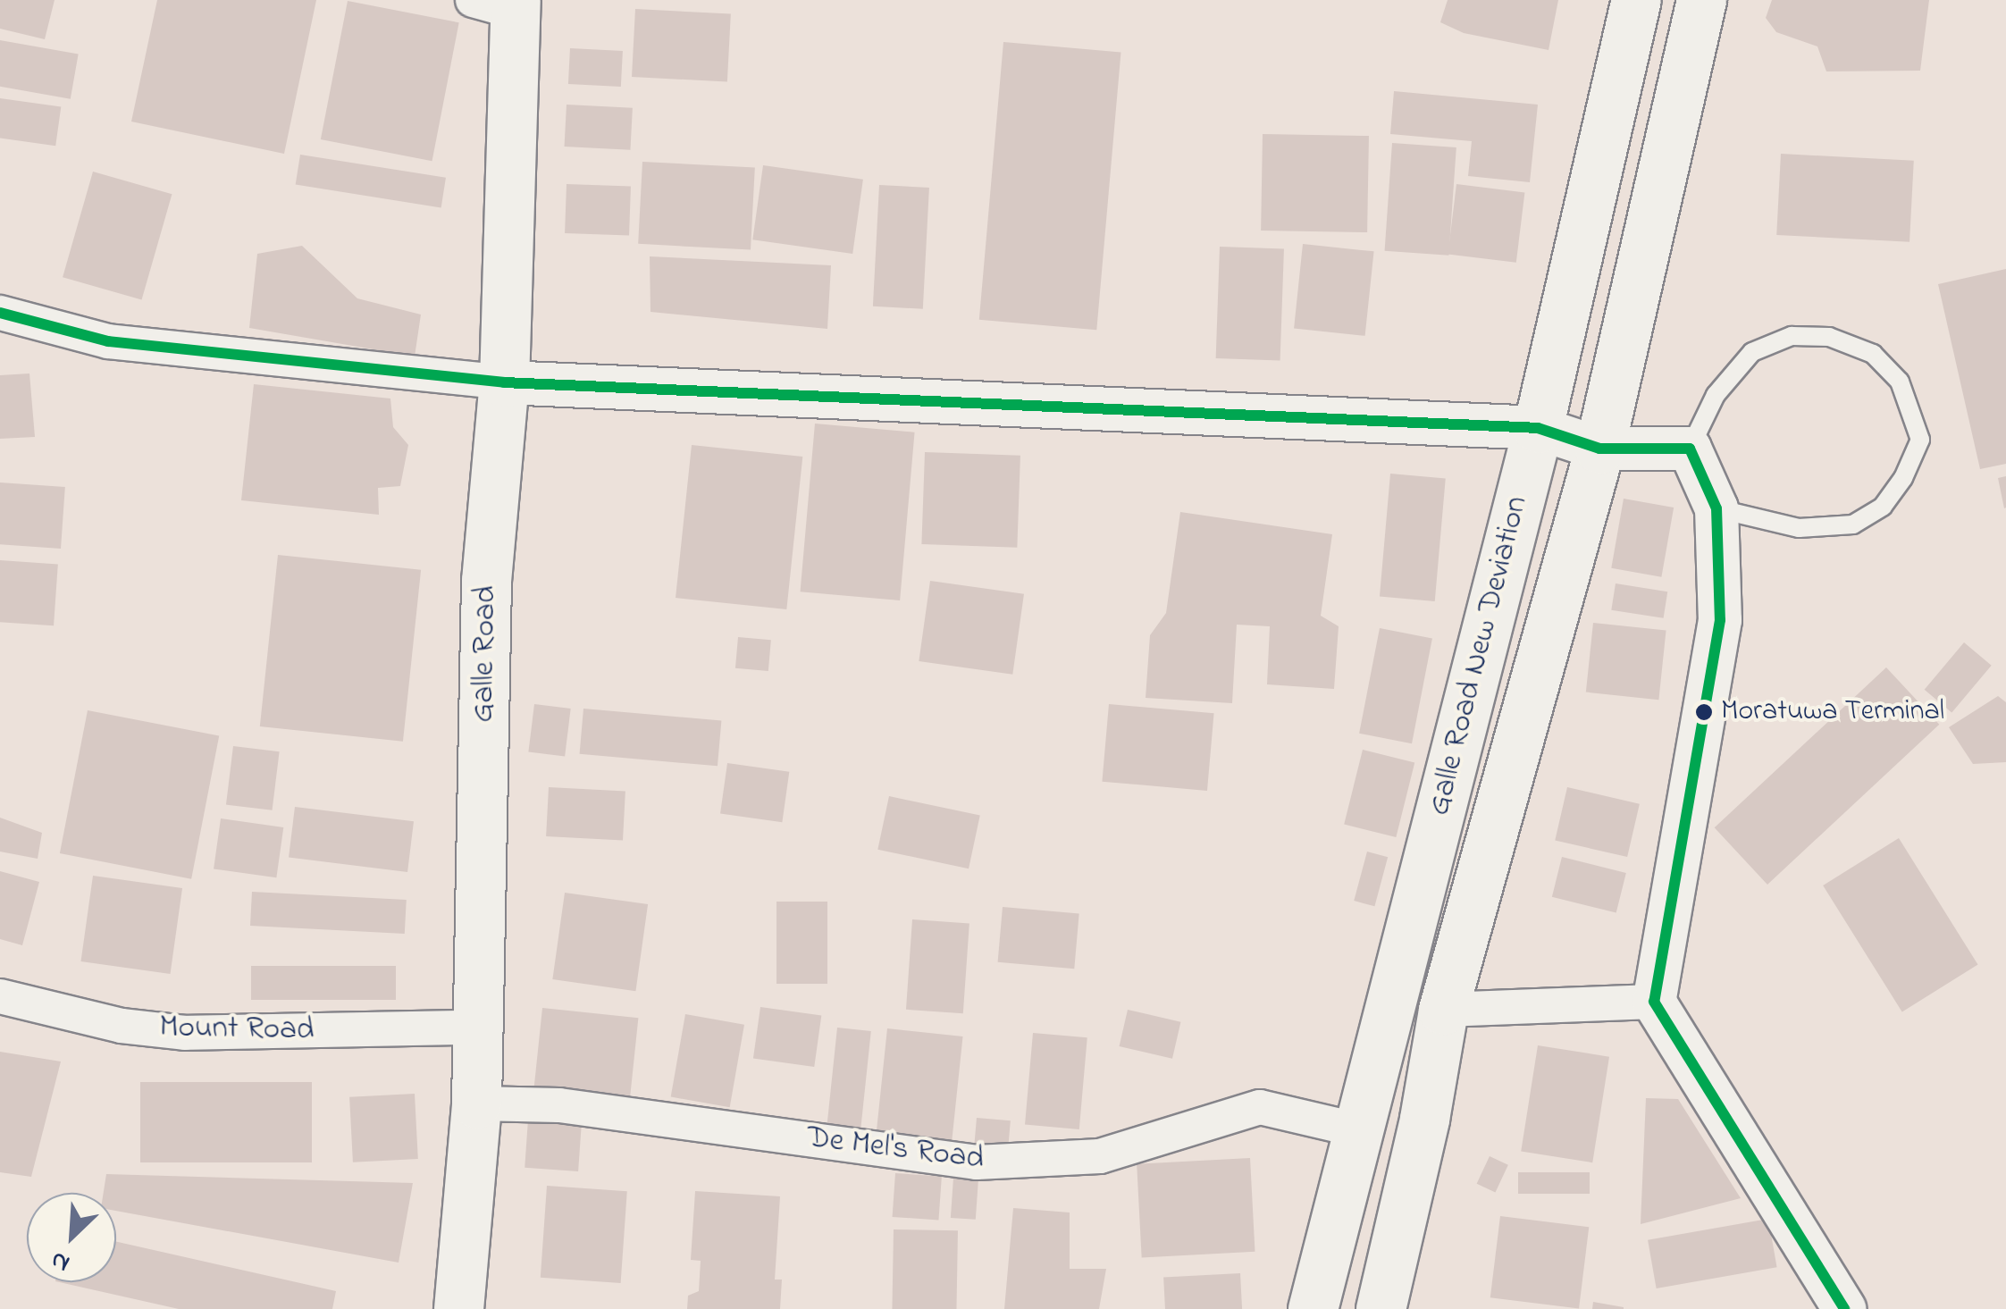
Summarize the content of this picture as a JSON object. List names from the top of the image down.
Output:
{
  "streets": {
    "main road": ["Galle Road", "Galle Road New Deviation"],
    "street": ["Mount Road", "De Mel's Road"]
  },
  "crossings": [
    ["Galle Road", "Mount Road"],
    ["Galle Road", "De Mel's Road"],
    ["Galle Road New Deviation", "De Mel's Road"]
  ],
  "places": ["Moratuwa Terminal"],
  "north": "bottom left"
}
